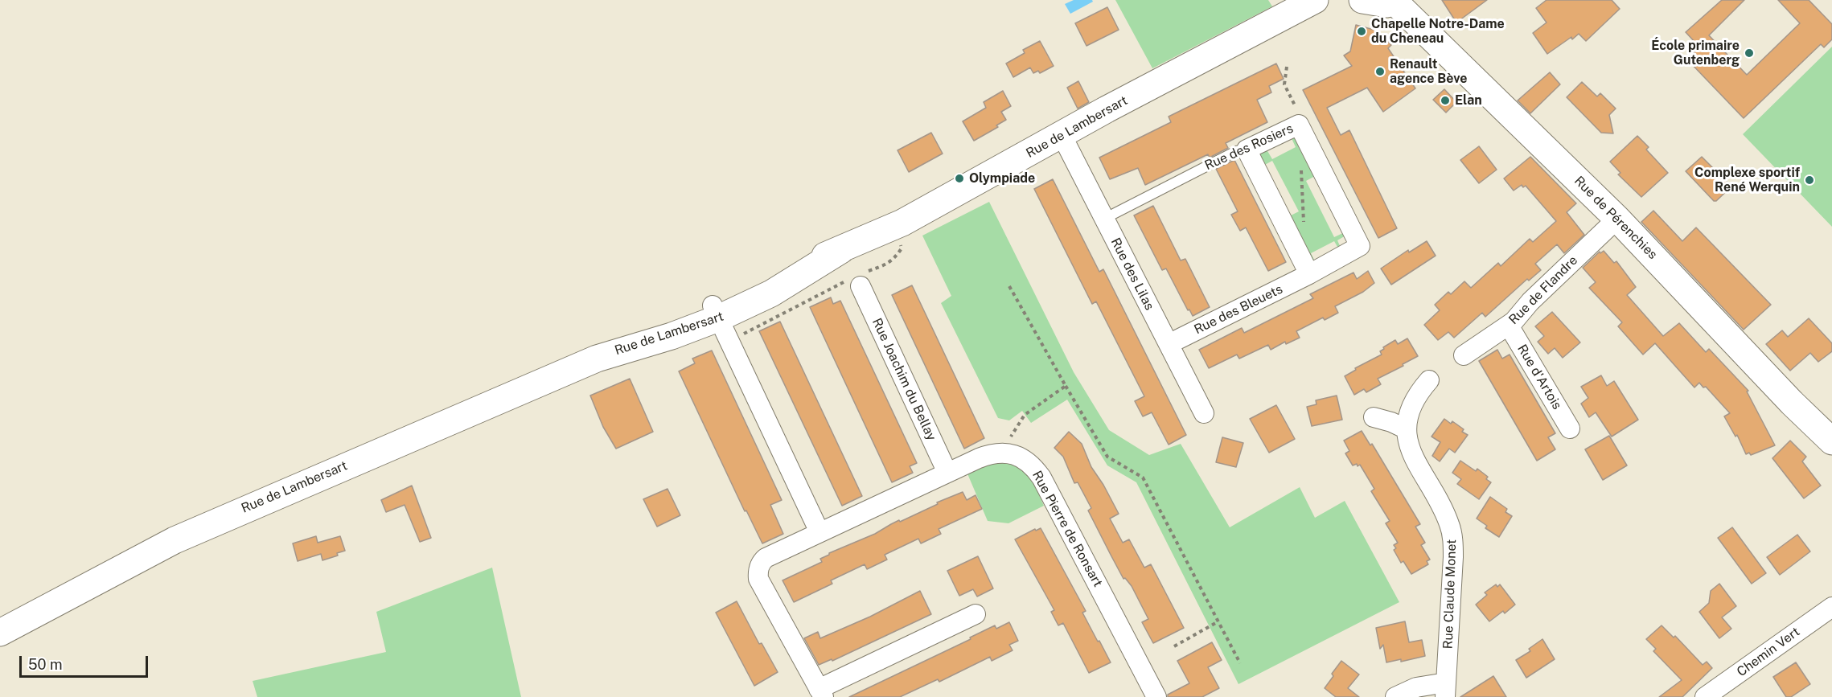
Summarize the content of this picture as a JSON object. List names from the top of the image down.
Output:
{
  "streets": {
    "main road": ["Rue de Lambersart", "Rue de Pérenchies"],
    "street": [
      "Rue des Rosiers",
      "Rue des Lilas",
      "Rue de Flandre",
      "Rue des Bleuets",
      "Rue d'Artois",
      "Rue Joachim du Bellay",
      "Rue Pierre de Ronsart",
      "Rue Claude Monet",
      "Chemin Vert"
    ]
  },
  "crossings": [
    ["Rue de Lambersart", "Rue des Lilas"],
    ["Rue des Rosiers", "Rue des Lilas"],
    ["Rue des Rosiers", "Rue des Bleuets"],
    ["Rue de Pérenchies", "Rue de Flandre"],
    ["Rue des Lilas", "Rue des Bleuets"],
    ["Rue de Flandre", "Rue d'Artois"]
  ],
  "places": [
    "Chapelle Notre-Dame du Cheneau",
    "École primaire Gutenberg",
    "Renault agence Bève",
    "Elan",
    "Olympiade",
    "Complexe sportif René Werquin"
  ],
  "scale_bar": "50 m"
}
